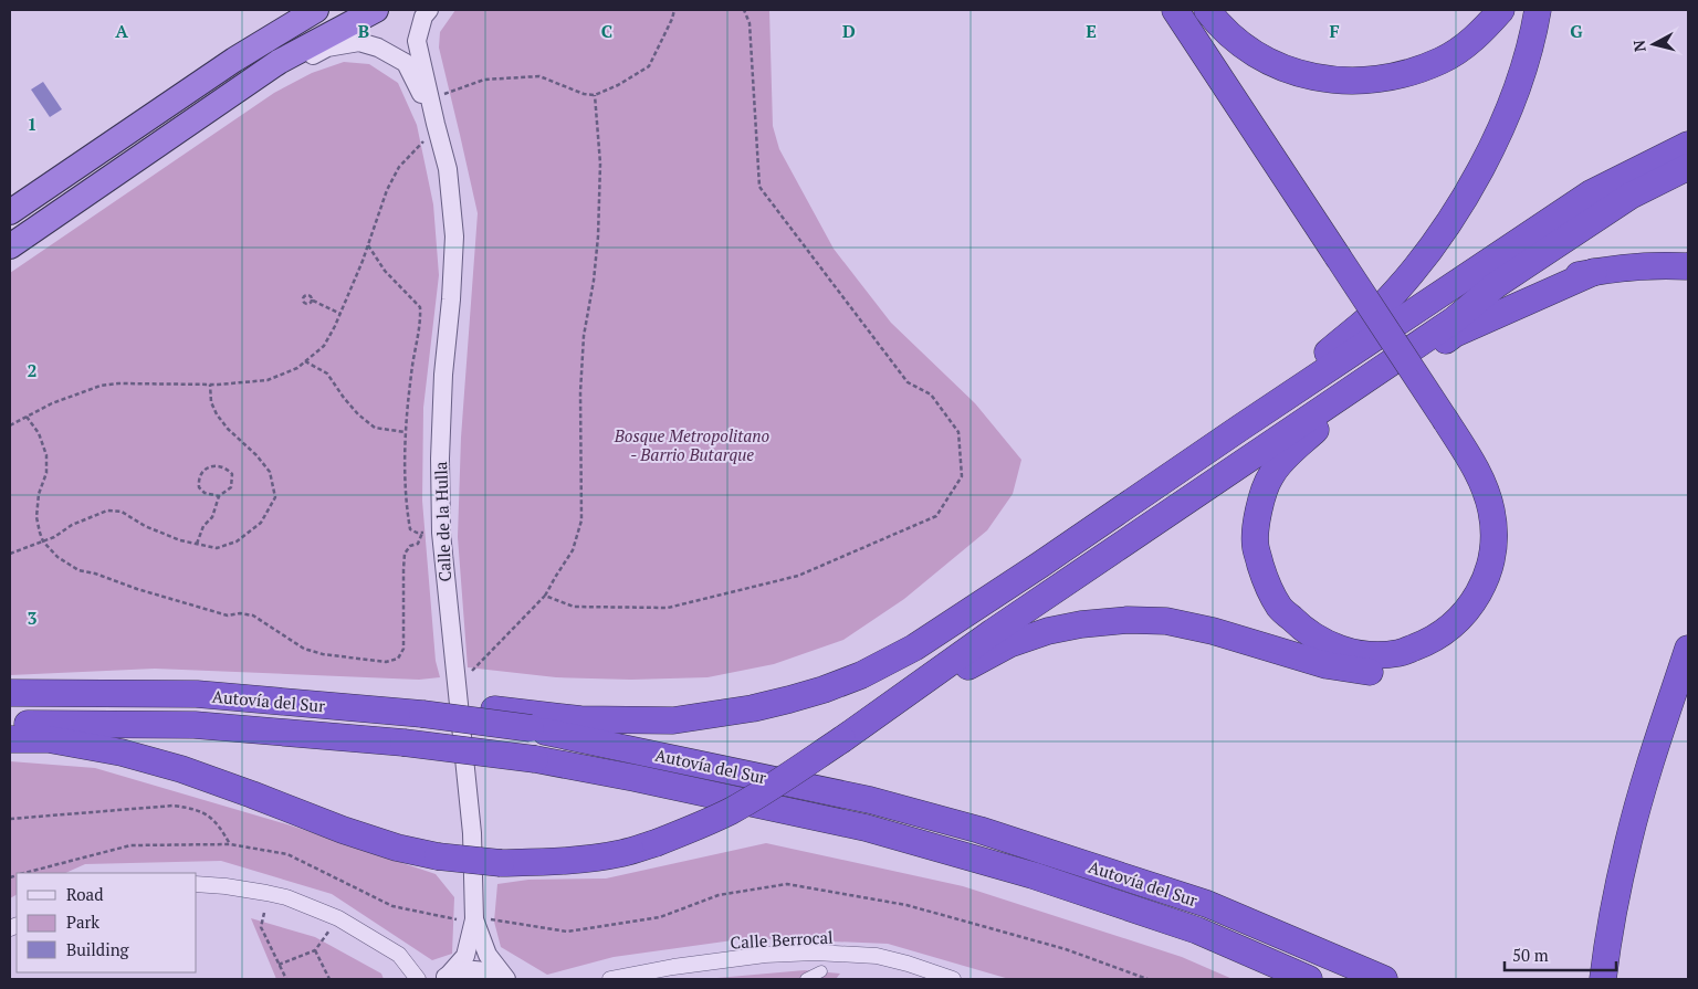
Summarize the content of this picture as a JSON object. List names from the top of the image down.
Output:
{
  "streets": {
    "highway": ["Autovía del Sur"],
    "street": ["Calle de la Hulla", "Calle Berrocal"]
  },
  "parks": ["Bosque Metropolitano - Barrio Butarque"],
  "legend": ["Road", "Park", "Building"],
  "scale_bar": "50 m",
  "north": "left",
  "grid": {
    "columns": [
      "A",
      "B",
      "C",
      "D",
      "E",
      "F",
      "G"
    ],
    "rows": ["1", "2", "3"]
  }
}
